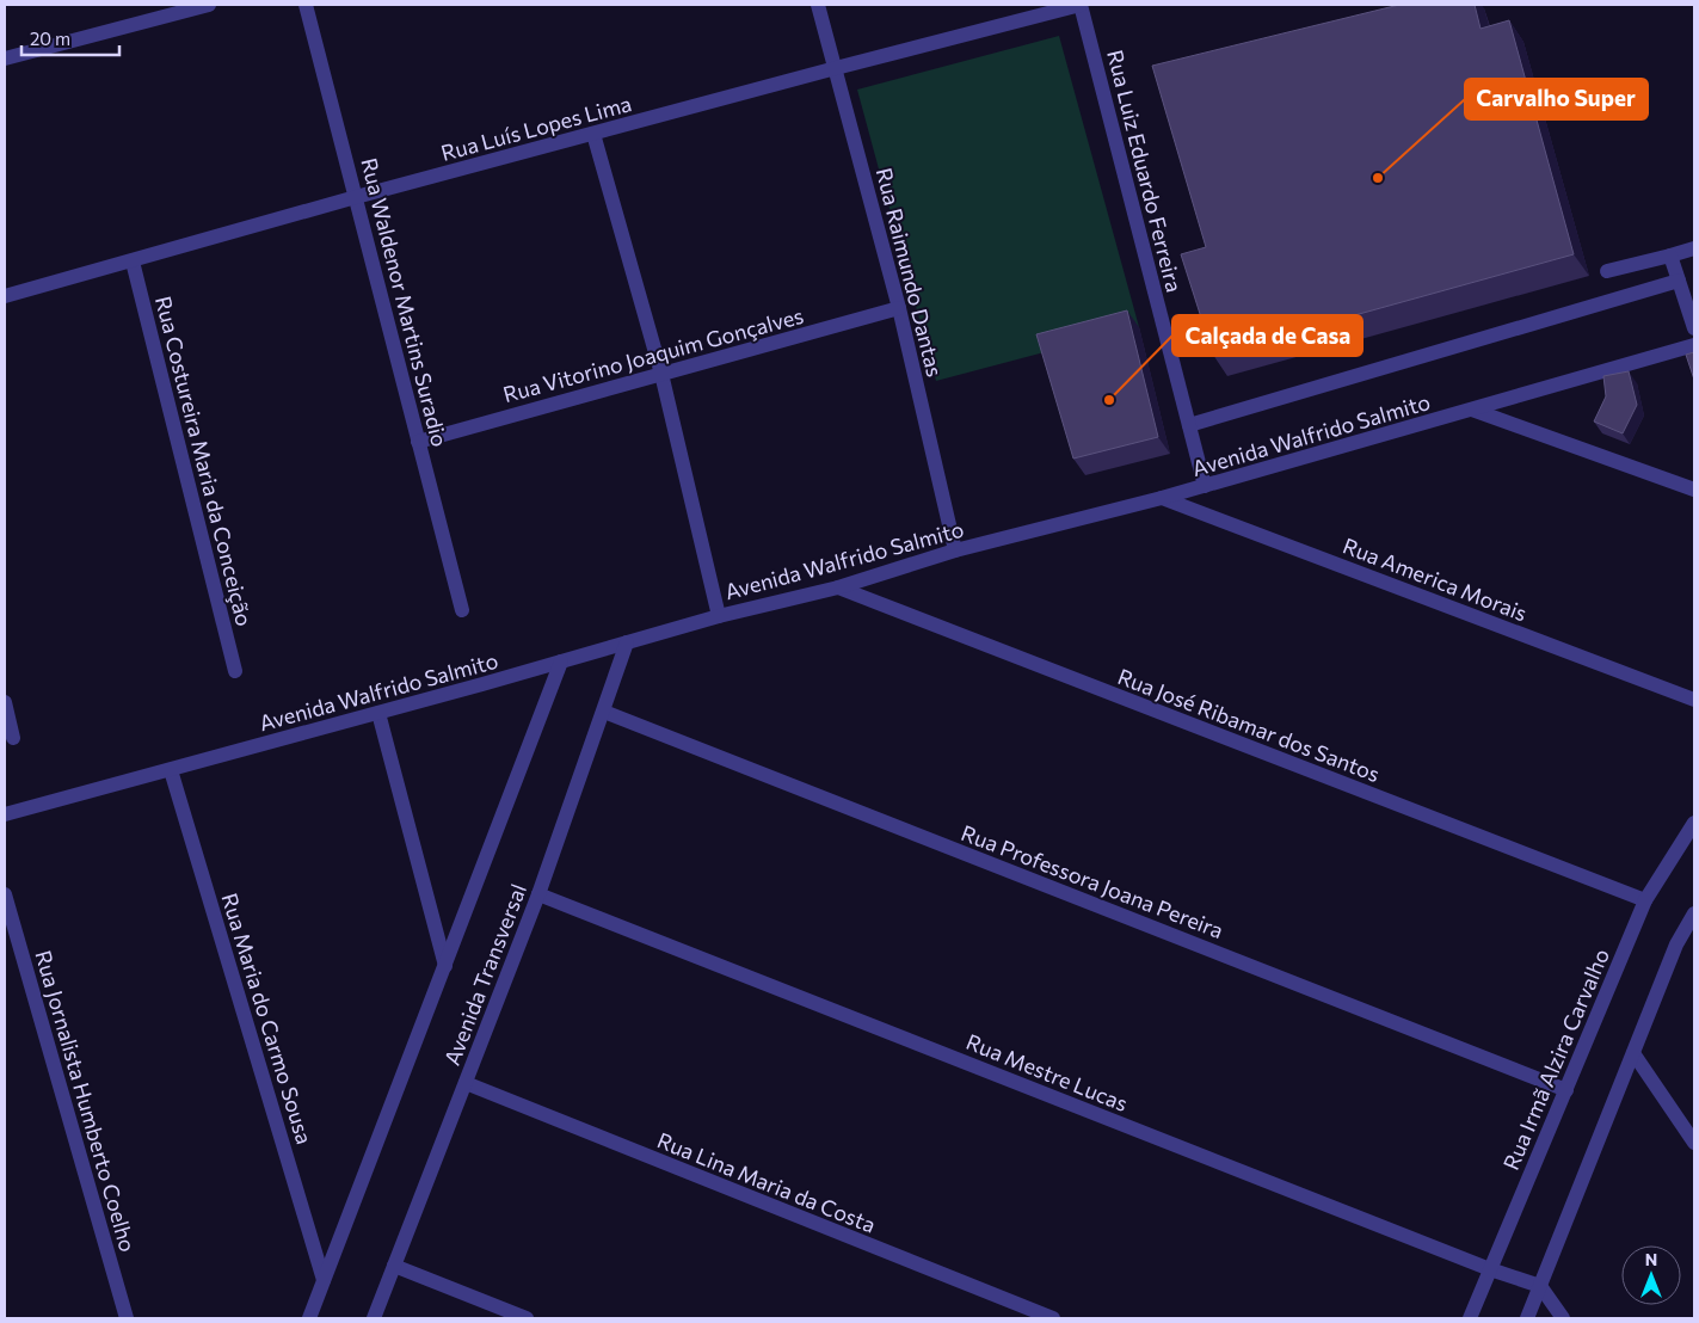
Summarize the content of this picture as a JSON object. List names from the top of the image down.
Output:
{
  "streets": {
    "street": [
      "Rua Luís Lopes Lima",
      "Rua Luiz Eduardo Ferreira",
      "Rua Raimundo Dantas",
      "Rua Waldenor Martins Suradio",
      "Rua Vitorino Joaquim Gonçalves",
      "Avenida Walfrido Salmito",
      "Rua Costureira Maria da Conceição",
      "Rua America Morais",
      "Rua José Ribamar dos Santos",
      "Rua Professora Joana Pereira",
      "Avenida Transversal",
      "Rua Maria do Carmo Sousa",
      "Rua Irmã Alzira Carvalho",
      "Rua Mestre Lucas",
      "Rua Jornalista Humberto Coelho",
      "Rua Lina Maria da Costa"
    ]
  },
  "crossings": [
    ["Rua Luís Lopes Lima", "Rua Luiz Eduardo Ferreira"],
    ["Rua Luís Lopes Lima", "Rua Raimundo Dantas"],
    ["Rua Luís Lopes Lima", "Rua Waldenor Martins Suradio"],
    ["Rua Luís Lopes Lima", "Rua Costureira Maria da Conceição"],
    ["Rua Luiz Eduardo Ferreira", "Avenida Walfrido Salmito"],
    ["Rua Raimundo Dantas", "Rua Vitorino Joaquim Gonçalves"],
    ["Rua Raimundo Dantas", "Avenida Walfrido Salmito"],
    ["Rua Waldenor Martins Suradio", "Rua Vitorino Joaquim Gonçalves"],
    ["Avenida Walfrido Salmito", "Rua America Morais"],
    ["Avenida Walfrido Salmito", "Rua José Ribamar dos Santos"],
    ["Avenida Walfrido Salmito", "Avenida Transversal"],
    ["Avenida Walfrido Salmito", "Rua Maria do Carmo Sousa"],
    ["Rua José Ribamar dos Santos", "Rua Irmã Alzira Carvalho"],
    ["Rua Professora Joana Pereira", "Avenida Transversal"],
    ["Rua Professora Joana Pereira", "Rua Irmã Alzira Carvalho"],
    ["Avenida Transversal", "Rua Maria do Carmo Sousa"],
    ["Avenida Transversal", "Rua Mestre Lucas"],
    ["Avenida Transversal", "Rua Lina Maria da Costa"],
    ["Rua Irmã Alzira Carvalho", "Rua Mestre Lucas"]
  ],
  "places": ["Carvalho Super", "Calçada de Casa"],
  "scale_bar": "20 m",
  "north": "top"
}
